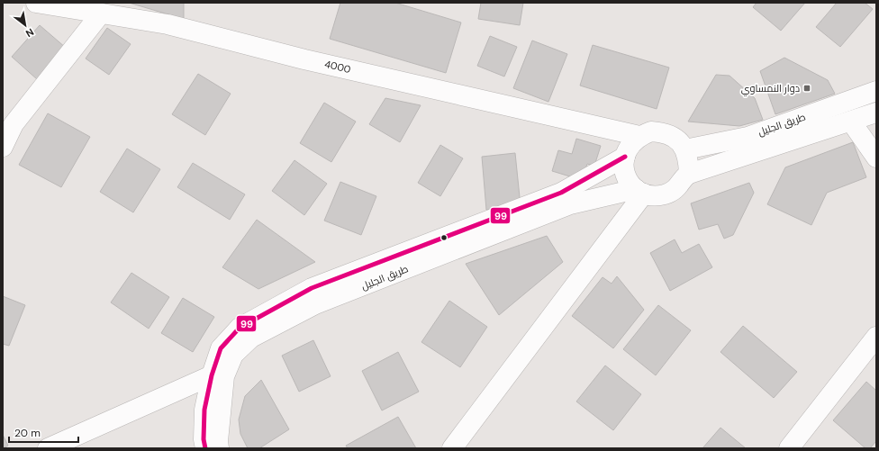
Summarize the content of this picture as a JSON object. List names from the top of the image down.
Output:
{
  "streets": {
    "street": ["4000", "طريق الجليل"]
  },
  "crossings": [
    ["4000", "طريق الجليل"]
  ],
  "places": {
    "transit": ["دوار النمساوي"]
  },
  "lines": ["transit line 99"],
  "scale_bar": "20 m",
  "north": "bottom right"
}
